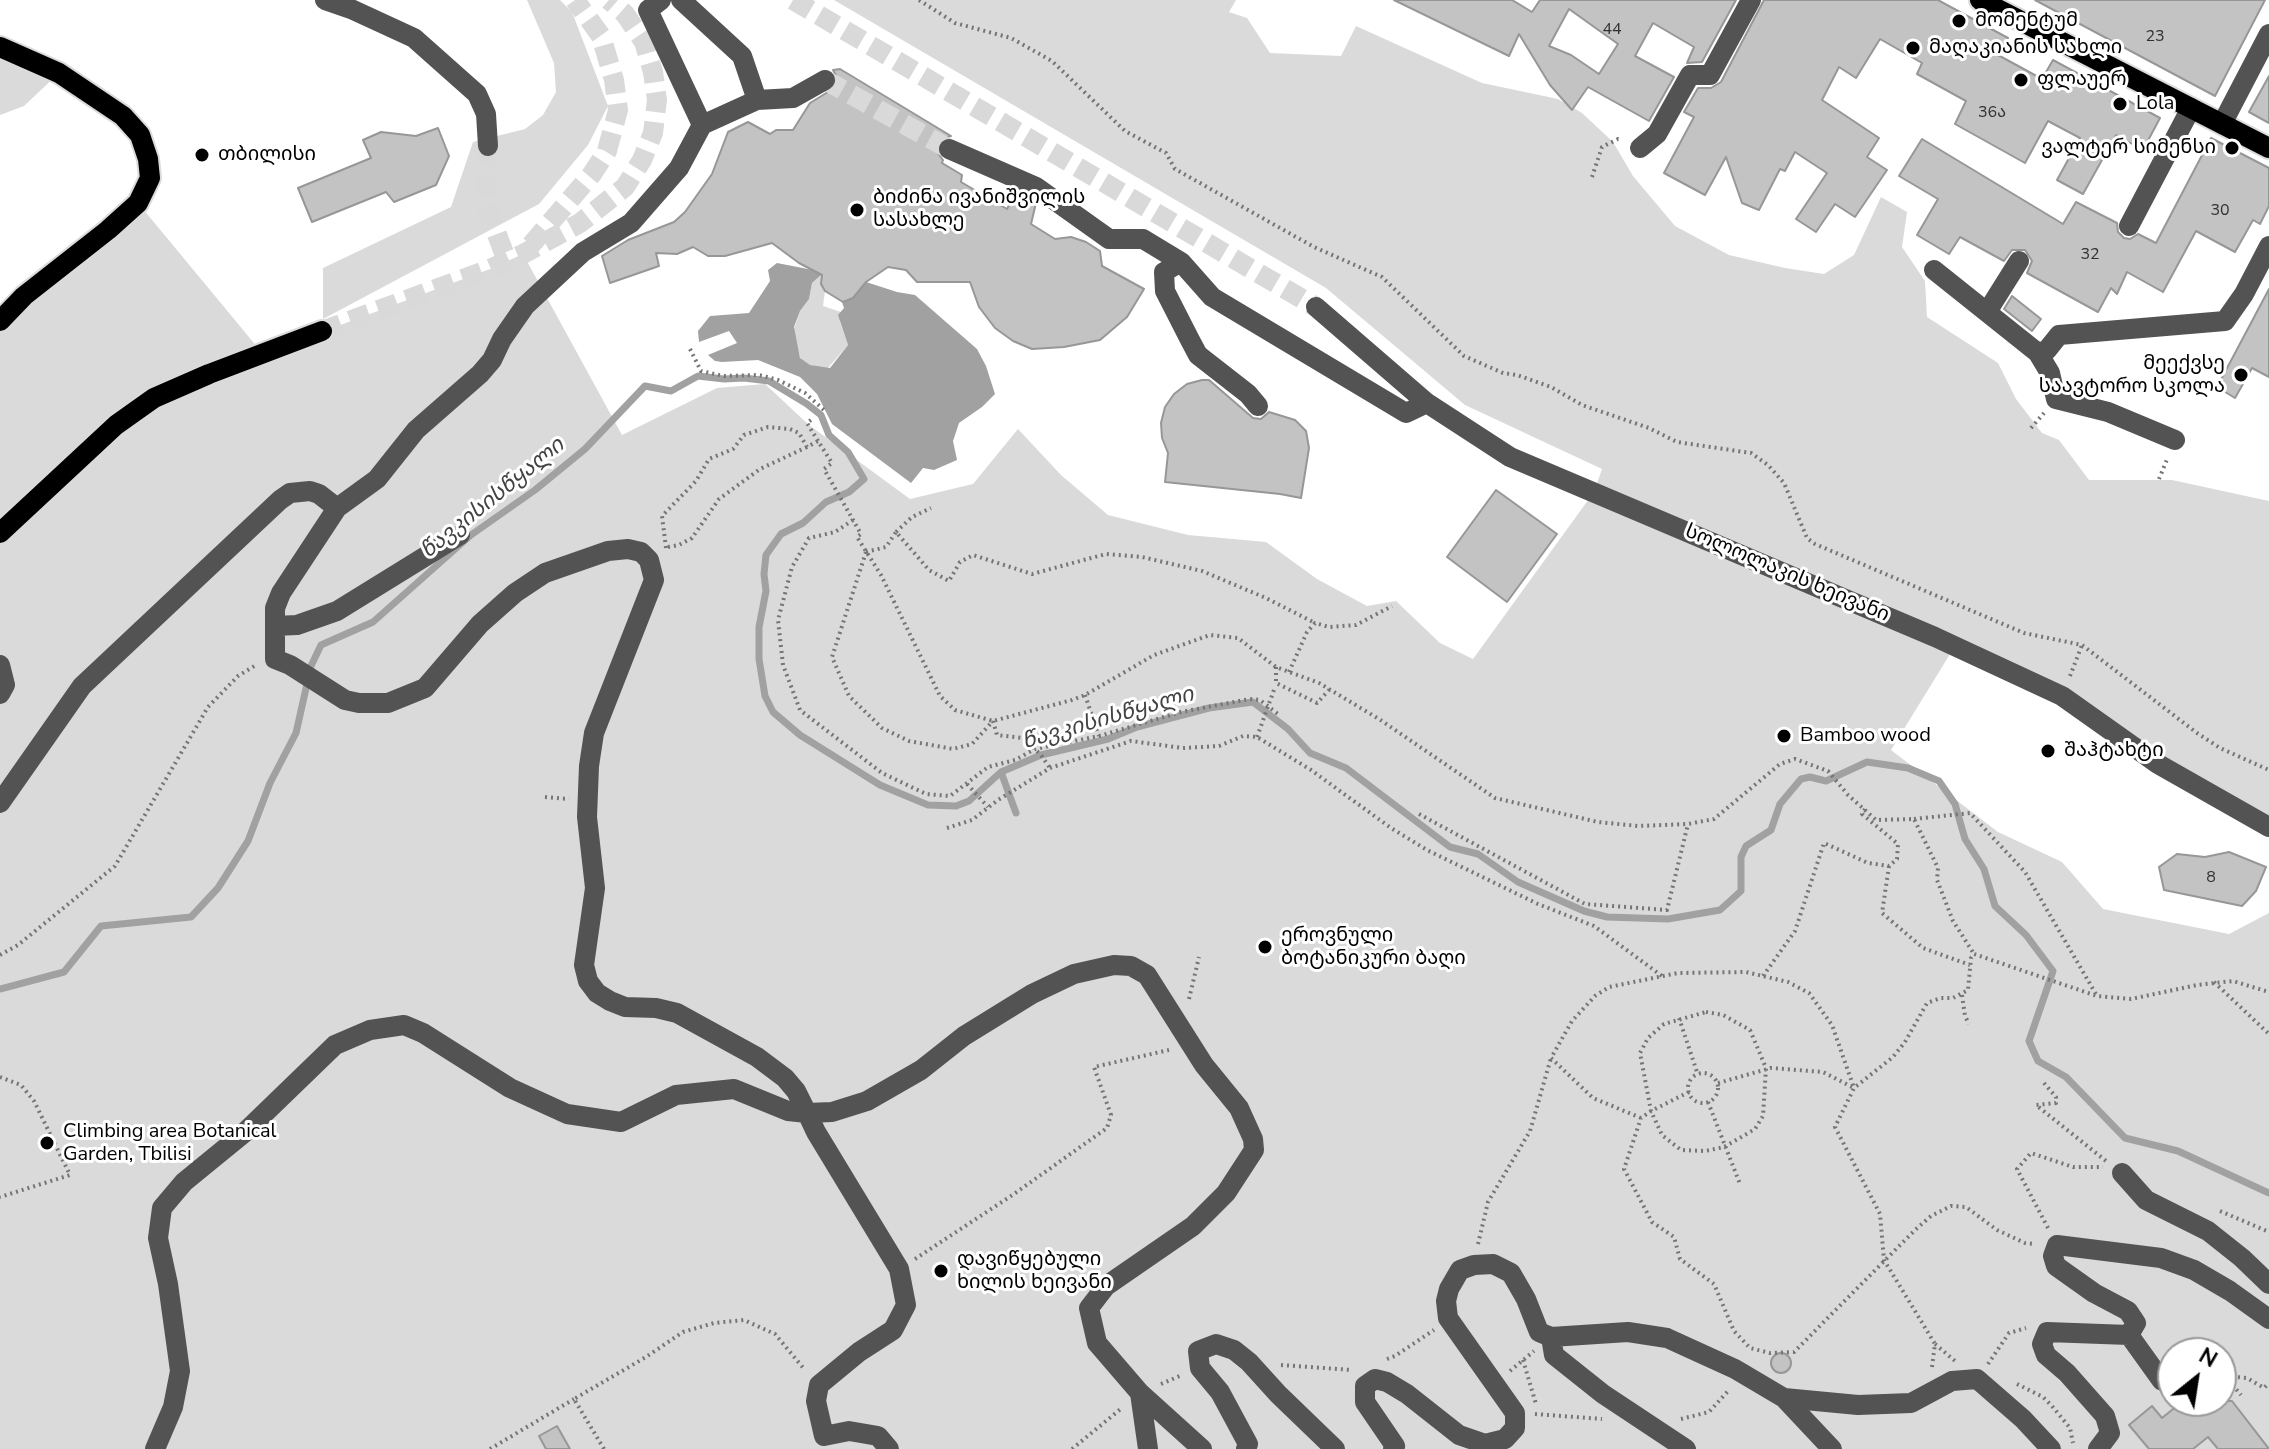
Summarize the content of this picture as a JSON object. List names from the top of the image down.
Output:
{
  "streets": {
    "street": ["სოლოლაკის ხეივანი"]
  },
  "water": ["წავკისისწყალი"],
  "places": [
    "მომენტუმ",
    "მაღაკიანის სახლი",
    "ფლაუერ",
    "Lola",
    "ვალტერ სიმენსი",
    "თბილისი",
    "ბიძინა ივანიშვილის სასახლე",
    "მეექვსე საავტორო სკოლა",
    "Bamboo wood",
    "შაჰტახტი",
    "ეროვნული ბოტანიკური ბაღი",
    "Climbing area Botanical Garden, Tbilisi",
    "დავიწყებული ხილის ხეივანი"
  ],
  "house_numbers": [
    "44",
    "23",
    "36ა",
    "30",
    "32",
    "8"
  ],
  "north": "top right"
}
